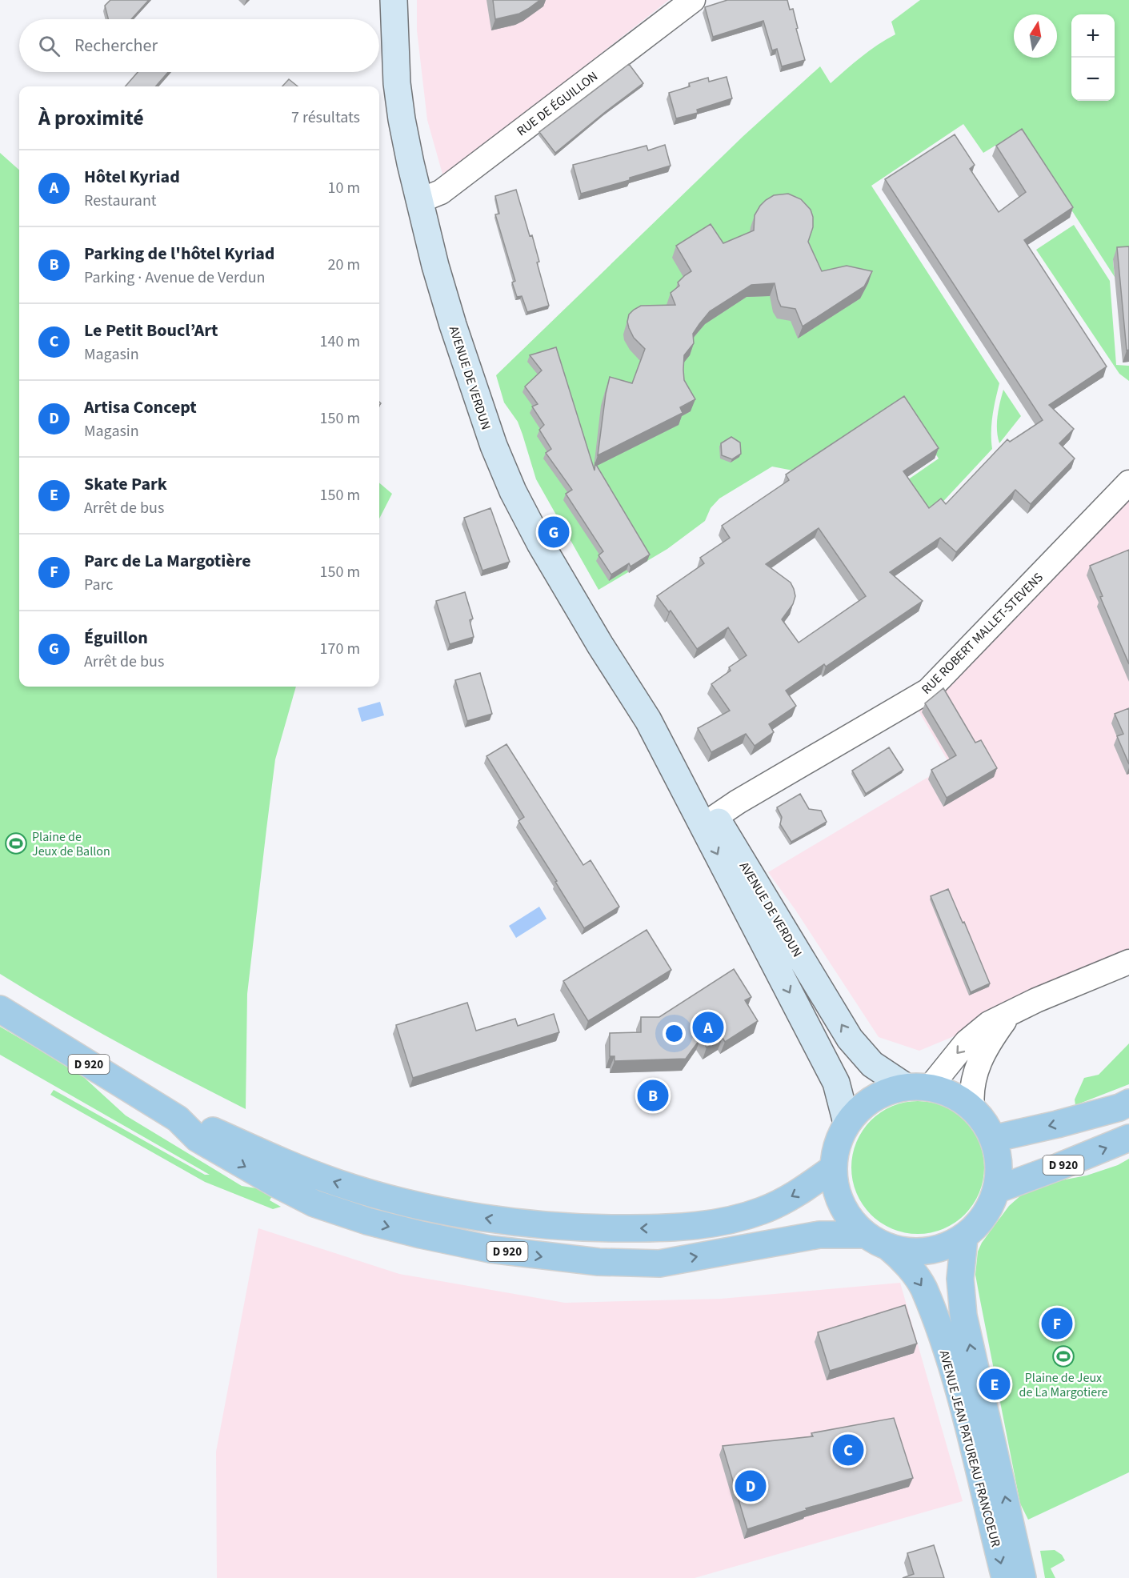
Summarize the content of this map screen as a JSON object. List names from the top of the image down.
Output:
{
  "streets": {
    "main road": ["AVENUE DE VERDUN", "D 920", "AVENUE JEAN PATUREAU FRANCOEUR"],
    "street": ["RUE DE ÉGUILLON", "RUE ROBERT MALLET-STEVENS"]
  },
  "crossings": [
    ["RUE DE ÉGUILLON", "AVENUE DE VERDUN"],
    ["AVENUE DE VERDUN", "RUE ROBERT MALLET-STEVENS"],
    ["AVENUE DE VERDUN", "D 920"],
    ["AVENUE DE VERDUN", "AVENUE JEAN PATUREAU FRANCOEUR"],
    ["D 920", "AVENUE JEAN PATUREAU FRANCOEUR"]
  ],
  "places": {
    "sports": ["Plaine de Jeux de Ballon", "Plaine de Jeux de La Margotiere"]
  },
  "north": "top",
  "page": {
    "map_buttons": ["+", "−"],
    "search": "Rechercher",
    "heading": ["À proximité", "7 résultats"],
    "list": [
      {
        "mark": "A",
        "name": "Hôtel Kyriad",
        "note": "Restaurant",
        "value": "10 m"
      },
      {
        "mark": "B",
        "name": "Parking de l'hôtel Kyriad",
        "note": "Parking · Avenue de Verdun",
        "value": "20 m"
      },
      {
        "mark": "C",
        "name": "Le Petit Boucl’Art",
        "note": "Magasin",
        "value": "140 m"
      },
      {
        "mark": "D",
        "name": "Artisa Concept",
        "note": "Magasin",
        "value": "150 m"
      },
      {
        "mark": "E",
        "name": "Skate Park",
        "note": "Arrêt de bus",
        "value": "150 m"
      },
      {
        "mark": "F",
        "name": "Parc de La Margotière",
        "note": "Parc",
        "value": "150 m"
      },
      {
        "mark": "G",
        "name": "Éguillon",
        "note": "Arrêt de bus",
        "value": "170 m"
      }
    ],
    "pins": [
      "G",
      "A",
      "B",
      "F",
      "E",
      "C",
      "D"
    ]
  }
}
